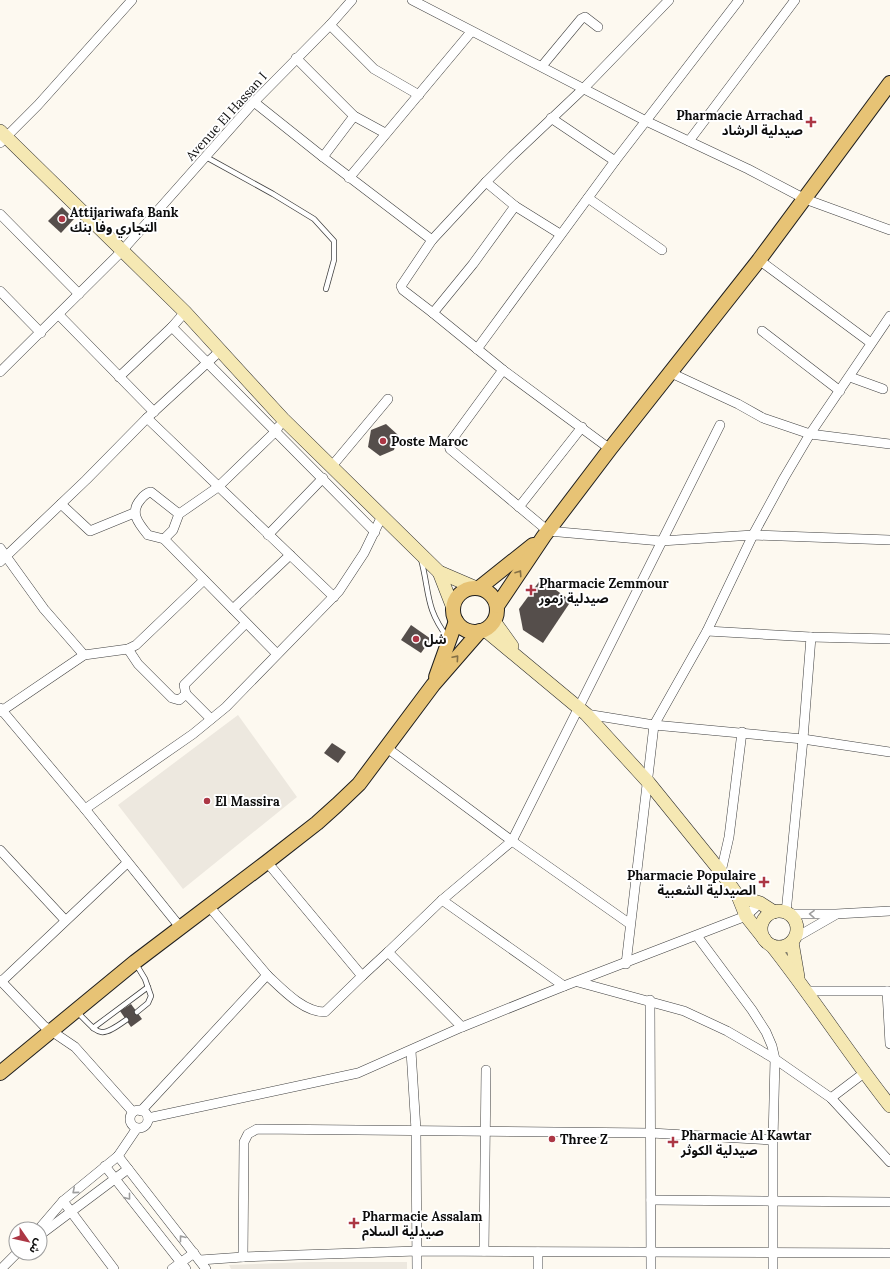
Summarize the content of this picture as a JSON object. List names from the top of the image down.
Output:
{
  "streets": {
    "street": ["Avenue El Hassan I"]
  },
  "places": {
    "health": [
      "Pharmacie Arrachad صيدلية الرشاد",
      "Pharmacie Zemmour صيدلية زمور",
      "Pharmacie Populaire الصيدلية الشعبية",
      "Pharmacie Al Kawtar صيدلية الكوثر",
      "Pharmacie Assalam صيدلية السلام"
    ],
    "other": [
      "Attijariwafa Bank التجاري وفا بنك",
      "Poste Maroc",
      "شل",
      "El Massira",
      "Three Z"
    ]
  },
  "north": "bottom right"
}
